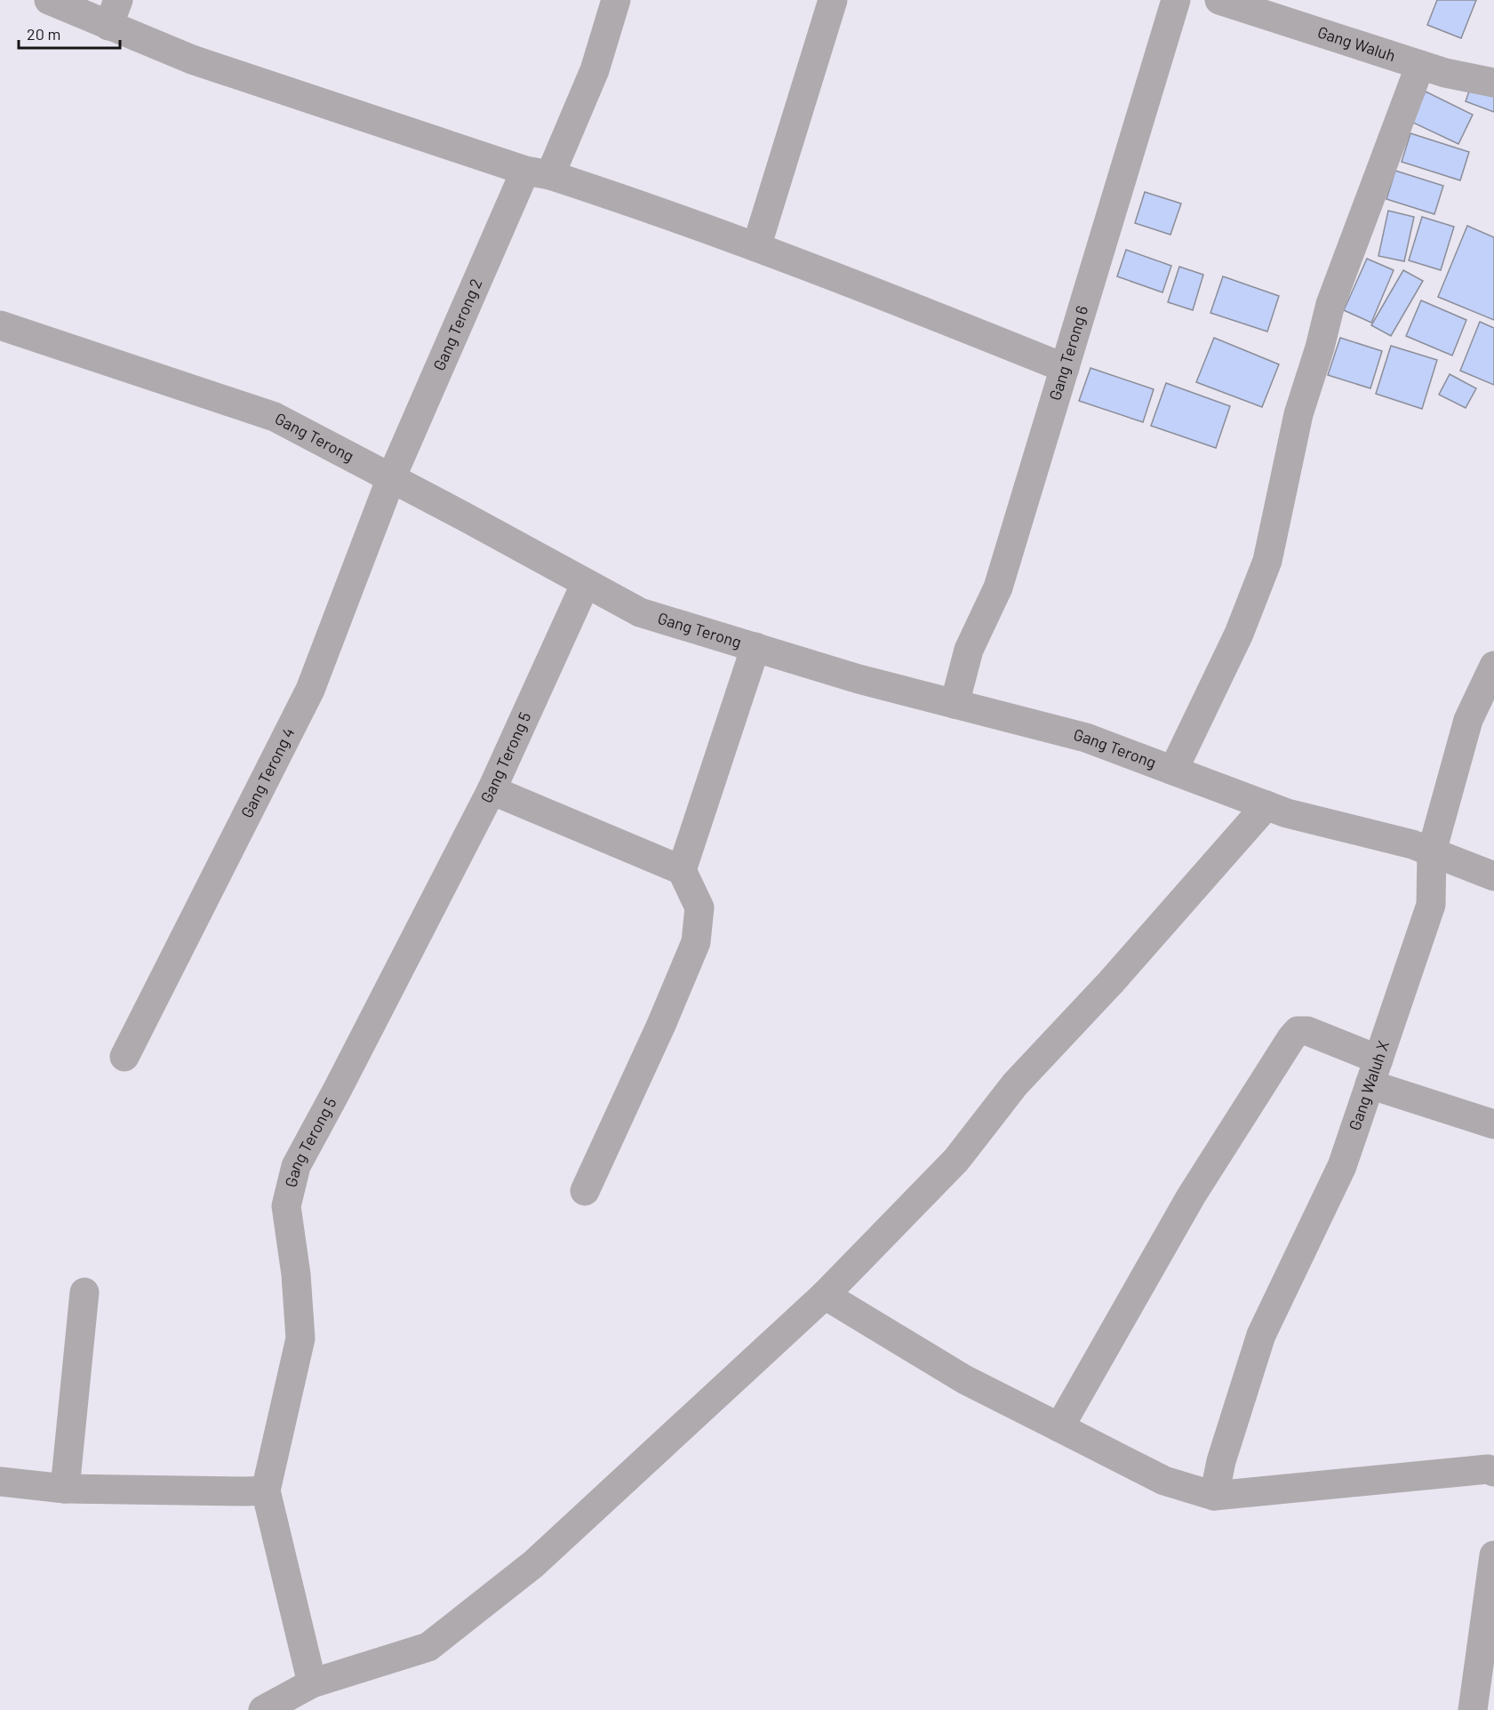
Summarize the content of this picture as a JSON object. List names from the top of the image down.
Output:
{
  "streets": {
    "street": [
      "Gang Waluh",
      "Gang Terong 2",
      "Gang Terong 6",
      "Gang Terong",
      "Gang Terong 5",
      "Gang Terong 4",
      "Gang Waluh X"
    ]
  },
  "crossings": [
    ["Gang Terong 2", "Gang Terong"],
    ["Gang Terong 2", "Gang Terong 4"],
    ["Gang Terong 6", "Gang Terong"],
    ["Gang Terong", "Gang Terong 5"],
    ["Gang Terong", "Gang Terong 4"],
    ["Gang Terong", "Gang Waluh X"]
  ],
  "scale_bar": "20 m"
}
